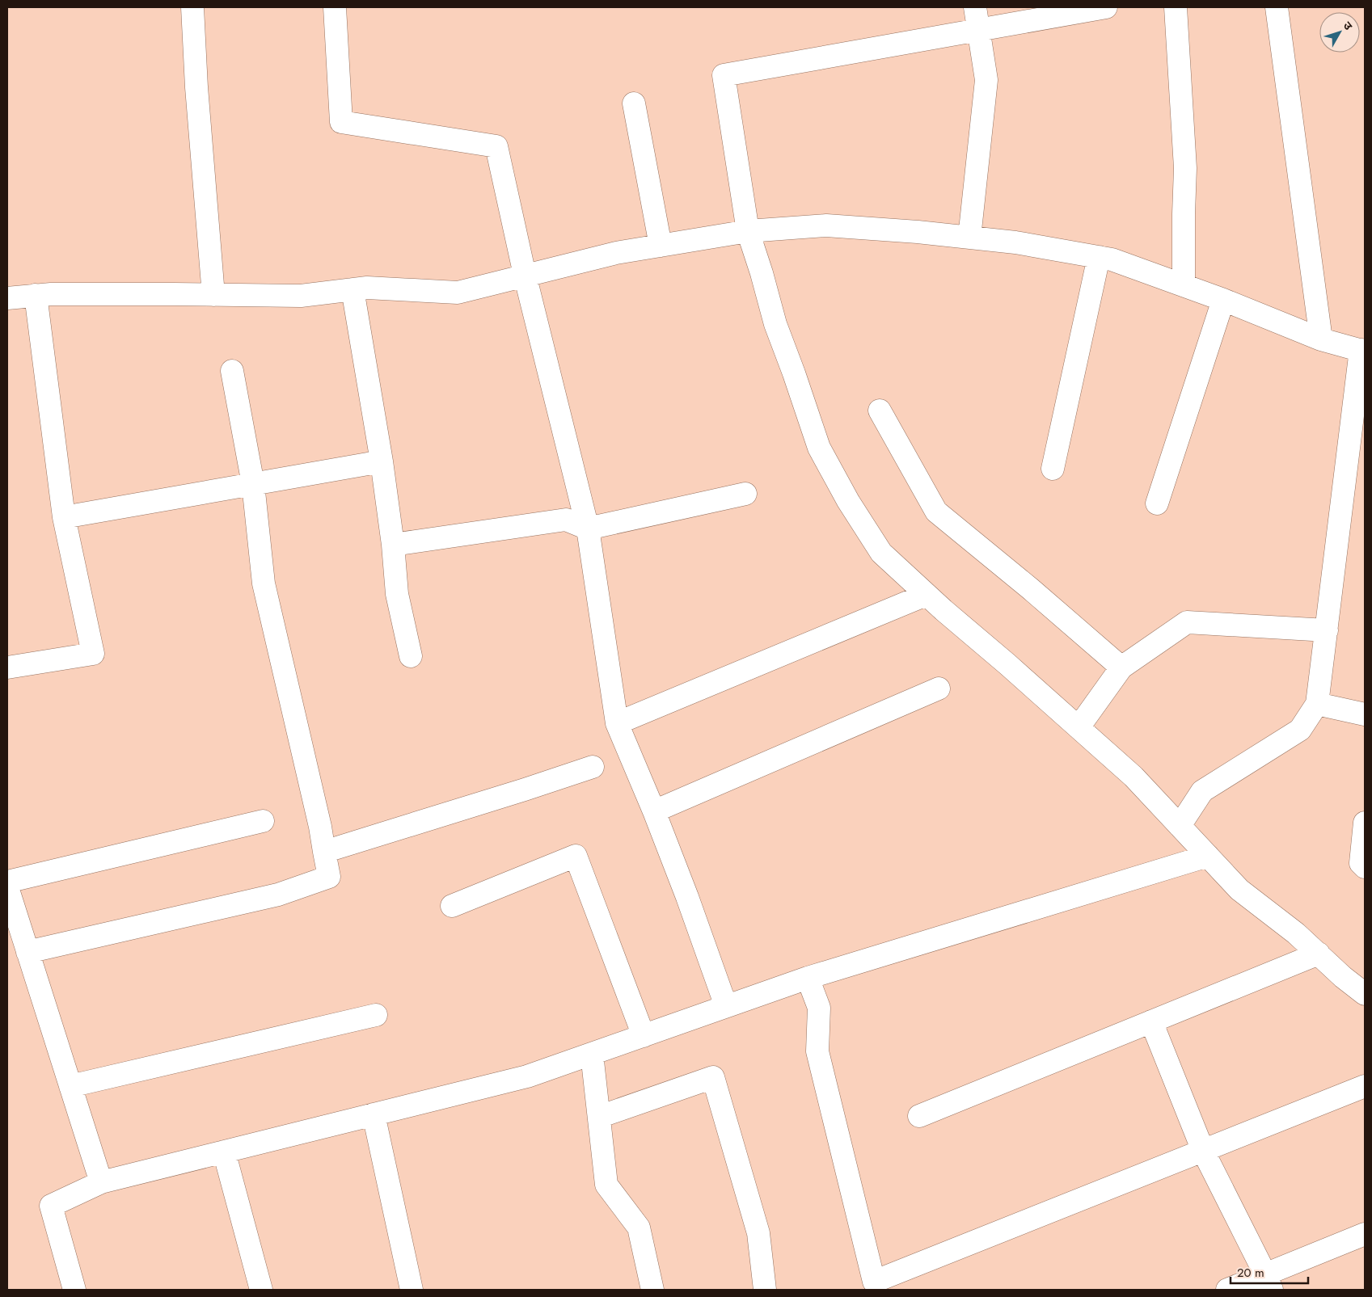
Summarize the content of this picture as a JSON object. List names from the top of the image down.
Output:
{
  "scale_bar": "20 m",
  "north": "top right"
}
